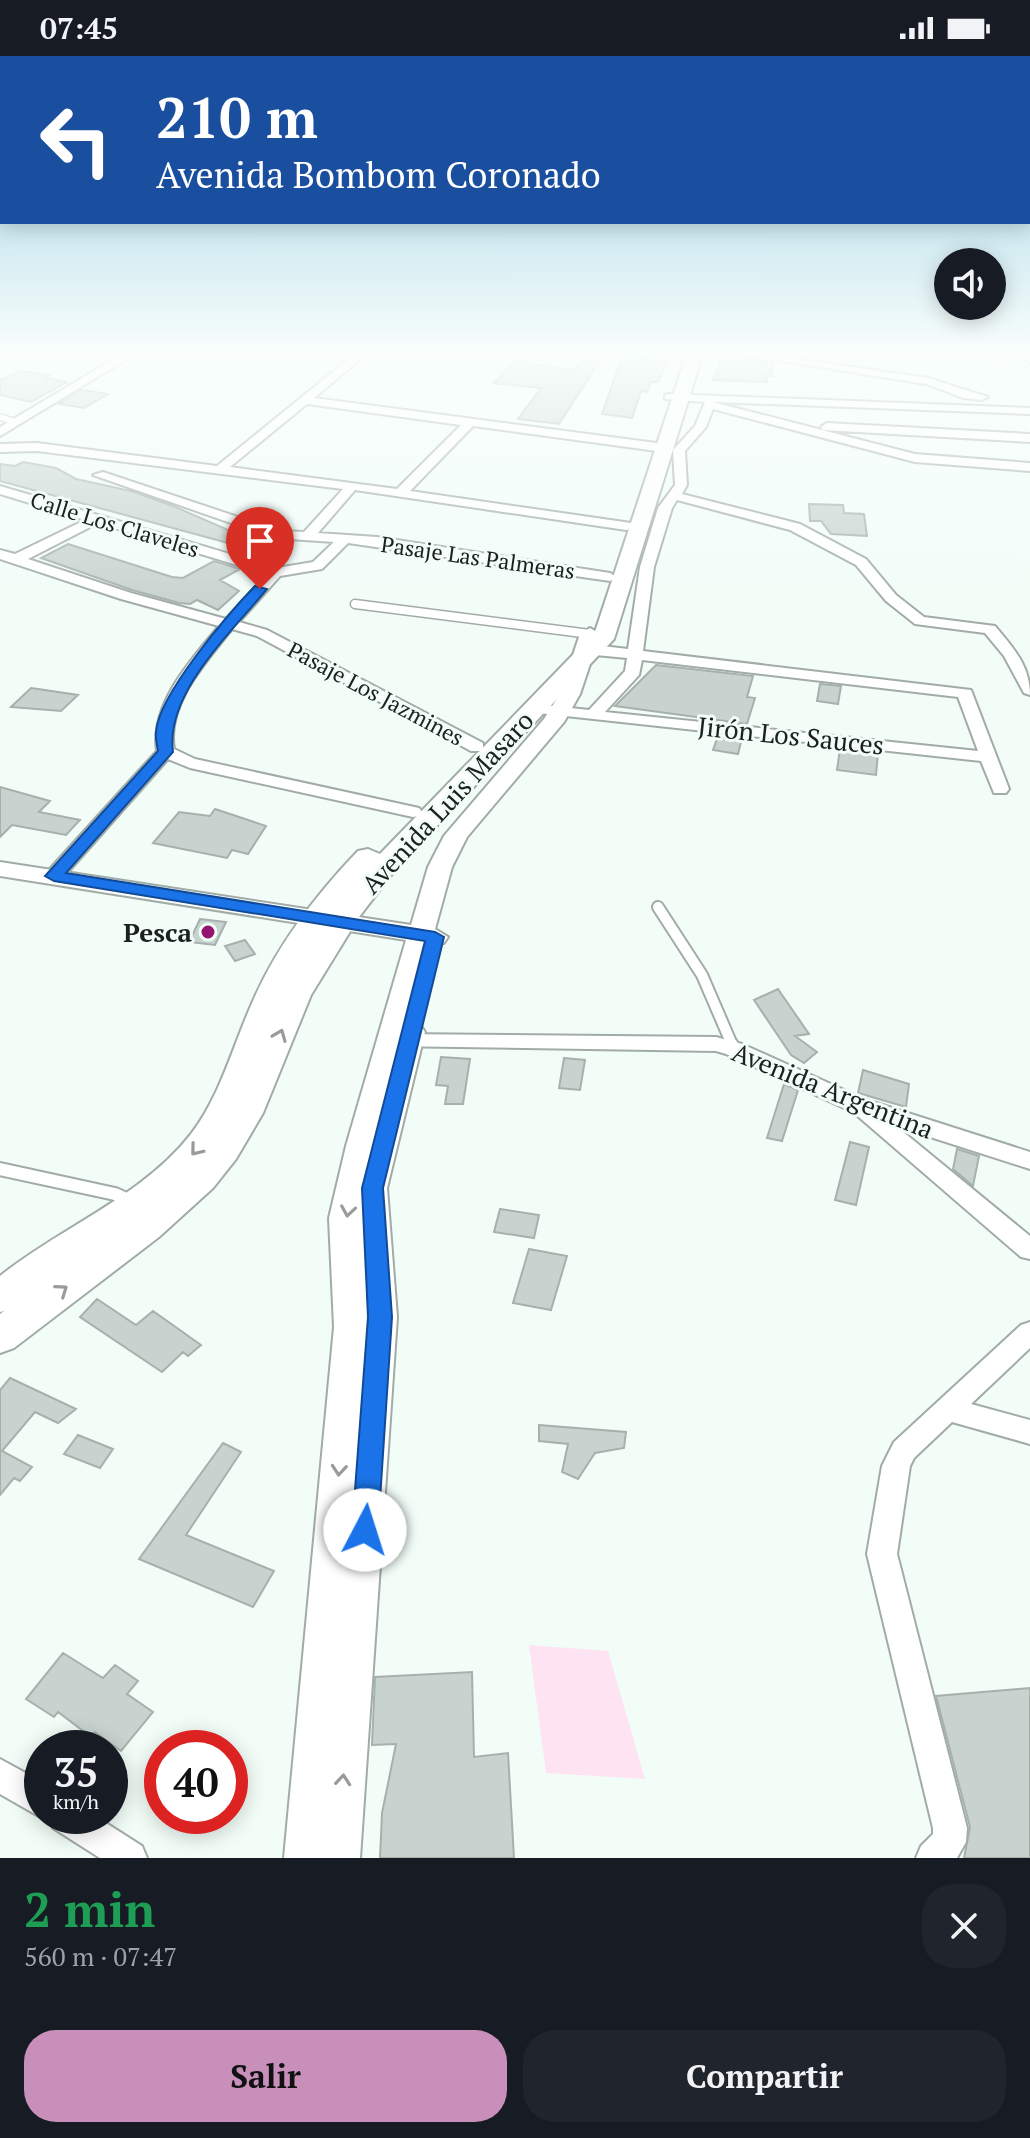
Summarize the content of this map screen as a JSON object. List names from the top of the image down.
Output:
{
  "streets": {
    "main road": ["Avenida Luis Masaro"],
    "street": [
      "Calle Los Claveles",
      "Pasaje Las Palmeras",
      "Pasaje Los Jazmines",
      "Jirón Los Sauces",
      "Avenida Argentina"
    ]
  },
  "crossings": [
    ["Pasaje Los Jazmines", "Avenida Luis Masaro"],
    ["Jirón Los Sauces", "Avenida Luis Masaro"]
  ],
  "places": ["Pesca"],
  "page": {
    "status": "07:45",
    "turn": ["210 m", "Avenida Bombom Coronado"],
    "speed": "35 km/h",
    "limit": "40",
    "heading": ["2 min", "560 m · 07:47"],
    "buttons": ["Salir", "Compartir"]
  }
}
